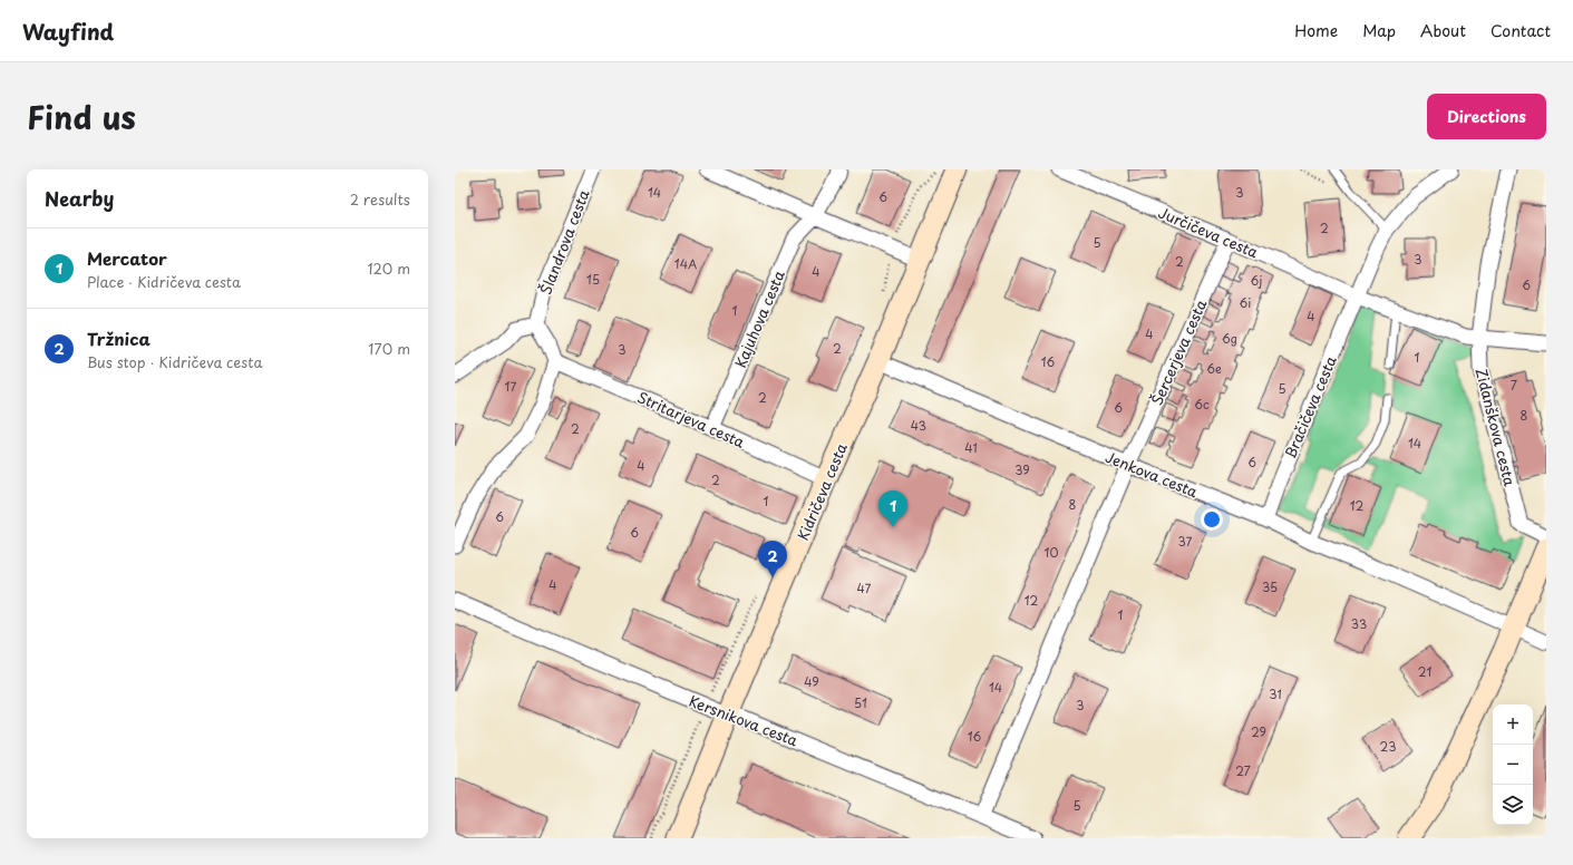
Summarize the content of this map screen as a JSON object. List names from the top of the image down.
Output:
{
  "streets": {
    "main road": ["Kidričeva cesta"],
    "street": [
      "Jurčičeva cesta",
      "Šlandrova cesta",
      "Kajuhova cesta",
      "Šercerjeva cesta",
      "Bračičeva cesta",
      "Stritarjeva cesta",
      "Zidanškova cesta",
      "Jenkova cesta",
      "Kersnikova cesta"
    ]
  },
  "crossings": [
    ["Jurčičeva cesta", "Šercerjeva cesta"],
    ["Jurčičeva cesta", "Bračičeva cesta"],
    ["Kajuhova cesta", "Stritarjeva cesta"],
    ["Šercerjeva cesta", "Jenkova cesta"],
    ["Šercerjeva cesta", "Kersnikova cesta"],
    ["Bračičeva cesta", "Jenkova cesta"],
    ["Stritarjeva cesta", "Kidričeva cesta"],
    ["Jenkova cesta", "Kidričeva cesta"],
    ["Kidričeva cesta", "Kersnikova cesta"]
  ],
  "house_numbers": [
    "14",
    "3",
    "6",
    "2",
    "5",
    "3",
    "2",
    "14A",
    "4",
    "15",
    "6j",
    "6",
    "6i",
    "1",
    "4",
    "4",
    "6g",
    "2",
    "3",
    "1",
    "16",
    "6e",
    "7",
    "17",
    "5",
    "2",
    "6c",
    "6",
    "8",
    "43",
    "2",
    "14",
    "41",
    "6",
    "4",
    "39",
    "2",
    "1",
    "8",
    "12",
    "6",
    "6",
    "37",
    "10",
    "4",
    "35",
    "47",
    "12",
    "1",
    "33",
    "21",
    "49",
    "14",
    "31",
    "51",
    "3",
    "29",
    "16",
    "23",
    "27",
    "5"
  ],
  "page": {
    "header": "Wayfind",
    "nav": [
      "Home",
      "Map",
      "About",
      "Contact"
    ],
    "title": "Find us",
    "buttons": "Directions",
    "heading": ["Nearby", "2 results"],
    "list": [
      {
        "mark": "1",
        "name": "Mercator",
        "note": "Place · Kidričeva cesta",
        "value": "120 m"
      },
      {
        "mark": "2",
        "name": "Tržnica",
        "note": "Bus stop · Kidričeva cesta",
        "value": "170 m"
      }
    ],
    "pins": ["1", "2"],
    "map_buttons": ["+", "−"]
  }
}
